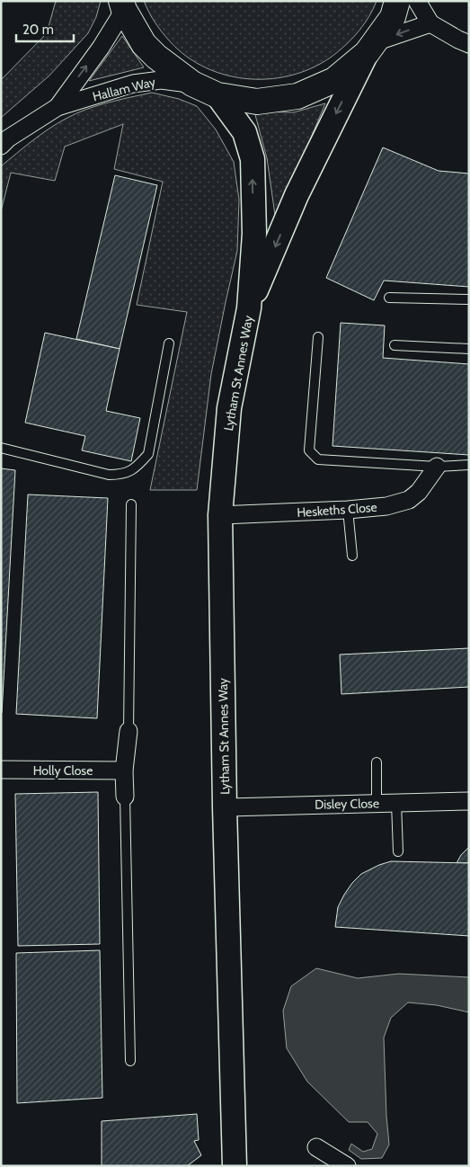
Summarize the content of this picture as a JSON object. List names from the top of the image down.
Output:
{
  "streets": {
    "main road": ["Lytham St Annes Way"],
    "street": [
      "Hallam Way",
      "Heskeths Close",
      "Holly Close",
      "Disley Close"
    ]
  },
  "crossings": [
    ["Lytham St Annes Way", "Heskeths Close"],
    ["Lytham St Annes Way", "Disley Close"]
  ],
  "one_way": ["Hallam Way"],
  "scale_bar": "20 m"
}
